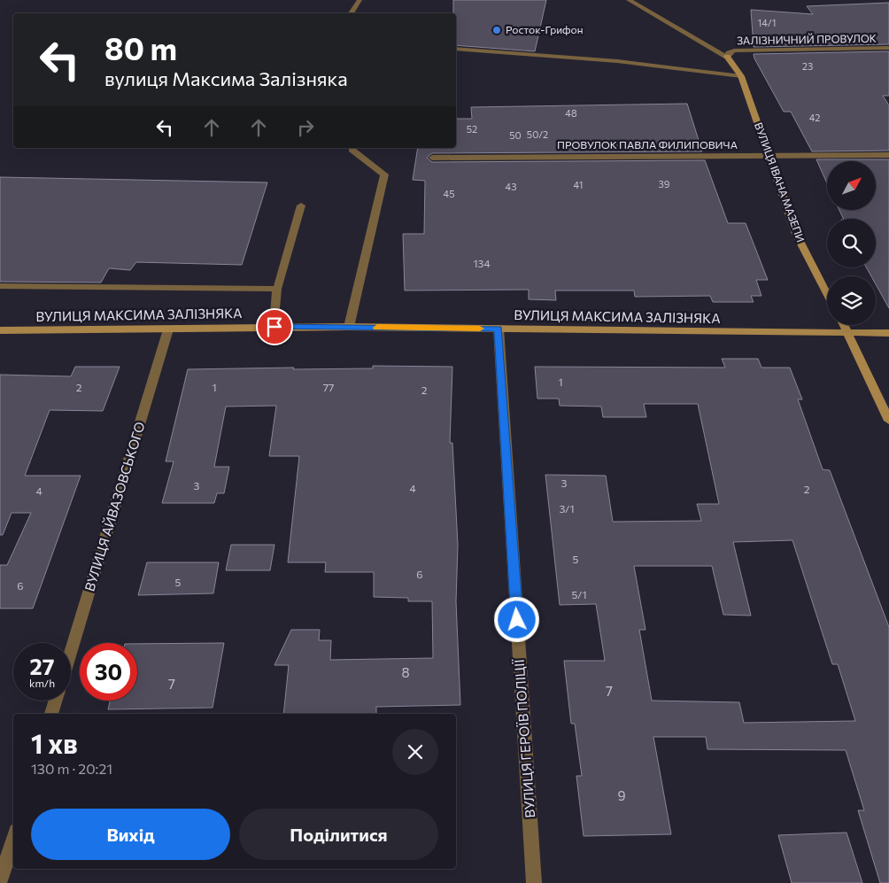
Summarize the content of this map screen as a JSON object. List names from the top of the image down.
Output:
{
  "streets": {
    "main road": ["ВУЛИЦЯ ІВАНА МАЗЕПИ", "ВУЛИЦЯ МАКСИМА ЗАЛІЗНЯКА"],
    "street": [
      "ЗАЛІЗНИЧНИЙ ПРОВУЛОК",
      "ПРОВУЛОК ПАВЛА ФИЛИПОВИЧА",
      "ВУЛИЦЯ АЙВАЗОВСЬКОГО",
      "ВУЛИЦЯ ГЕРОЇВ ПОЛІЦІЇ"
    ]
  },
  "crossings": [
    ["ЗАЛІЗНИЧНИЙ ПРОВУЛОК", "ВУЛИЦЯ ІВАНА МАЗЕПИ"],
    ["ПРОВУЛОК ПАВЛА ФИЛИПОВИЧА", "ВУЛИЦЯ ІВАНА МАЗЕПИ"],
    ["ВУЛИЦЯ МАКСИМА ЗАЛІЗНЯКА", "ВУЛИЦЯ АЙВАЗОВСЬКОГО"],
    ["ВУЛИЦЯ МАКСИМА ЗАЛІЗНЯКА", "ВУЛИЦЯ ГЕРОЇВ ПОЛІЦІЇ"]
  ],
  "places": ["Росток-Грифон"],
  "house_numbers": [
    "14/1",
    "23",
    "48",
    "42",
    "52",
    "50/2",
    "50",
    "39",
    "41",
    "43",
    "45",
    "134",
    "1",
    "2",
    "1",
    "77",
    "2",
    "3",
    "3",
    "4",
    "2",
    "4",
    "3/1",
    "5",
    "6",
    "5",
    "6",
    "5/1",
    "8",
    "7",
    "7",
    "9"
  ],
  "north": "top right",
  "page": {
    "turn": ["80 m", "вулиця Максима Залізняка"],
    "speed": "27 km/h",
    "limit": "30",
    "heading": ["1 хв", "130 m · 20:21"],
    "buttons": ["Вихід", "Поділитися"]
  }
}
